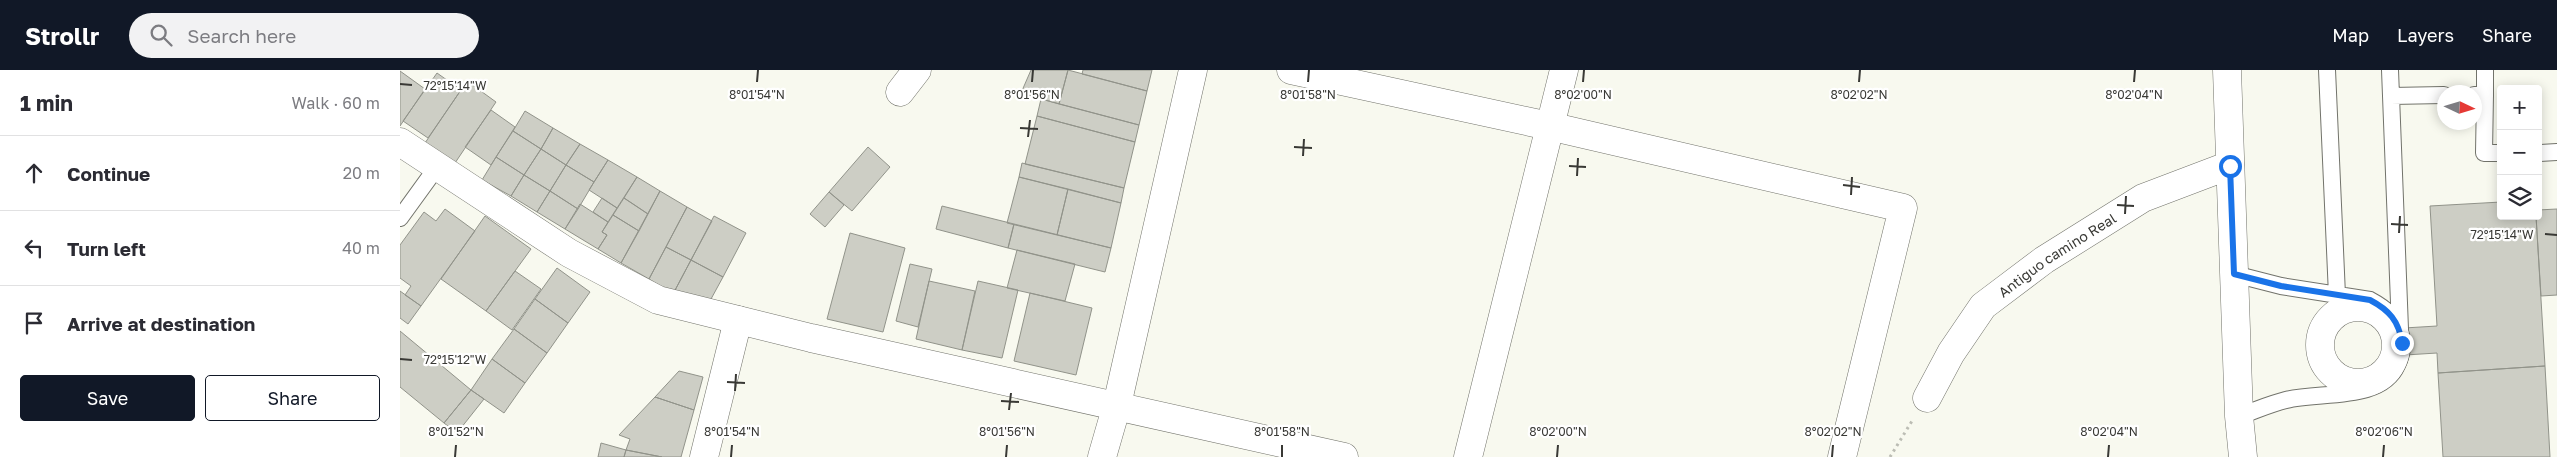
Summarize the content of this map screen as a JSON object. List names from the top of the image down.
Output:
{
  "streets": {
    "street": ["Antiguo camino Real"]
  },
  "north": "right",
  "page": {
    "header": "Strollr",
    "search": "Search here",
    "nav": ["Map", "Layers", "Share"],
    "heading": ["1 min", "Walk · 60 m"],
    "map_buttons": ["+", "−"],
    "list": [
      ["Continue", "20 m"],
      ["Turn left", "40 m"],
      "Arrive at destination"
    ],
    "buttons": ["Save", "Share"]
  },
  "coordinates": [
    "72°15'14\"W",
    "8°02'04\"N",
    "8°01'54\"N",
    "8°01'56\"N",
    "8°01'58\"N",
    "8°02'00\"N",
    "8°02'02\"N",
    "72°15'12\"W",
    "8°01'52\"N",
    "8°02'06\"N"
  ]
}
